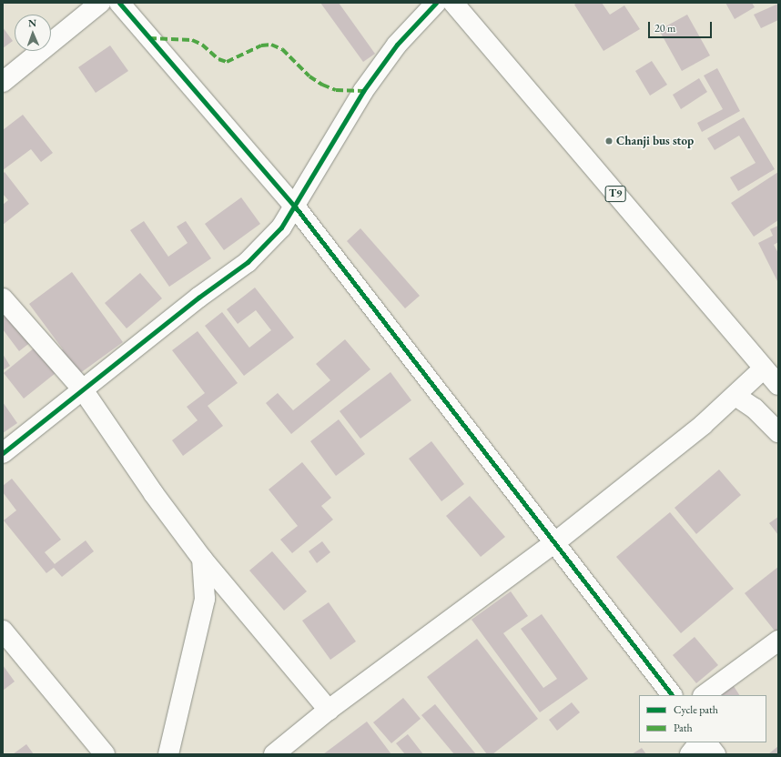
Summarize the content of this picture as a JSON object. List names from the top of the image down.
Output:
{
  "streets": {
    "main road": ["T9"]
  },
  "places": ["Chanji bus stop"],
  "legend": ["Cycle path", "Path"],
  "scale_bar": "20 m",
  "north": "top"
}
